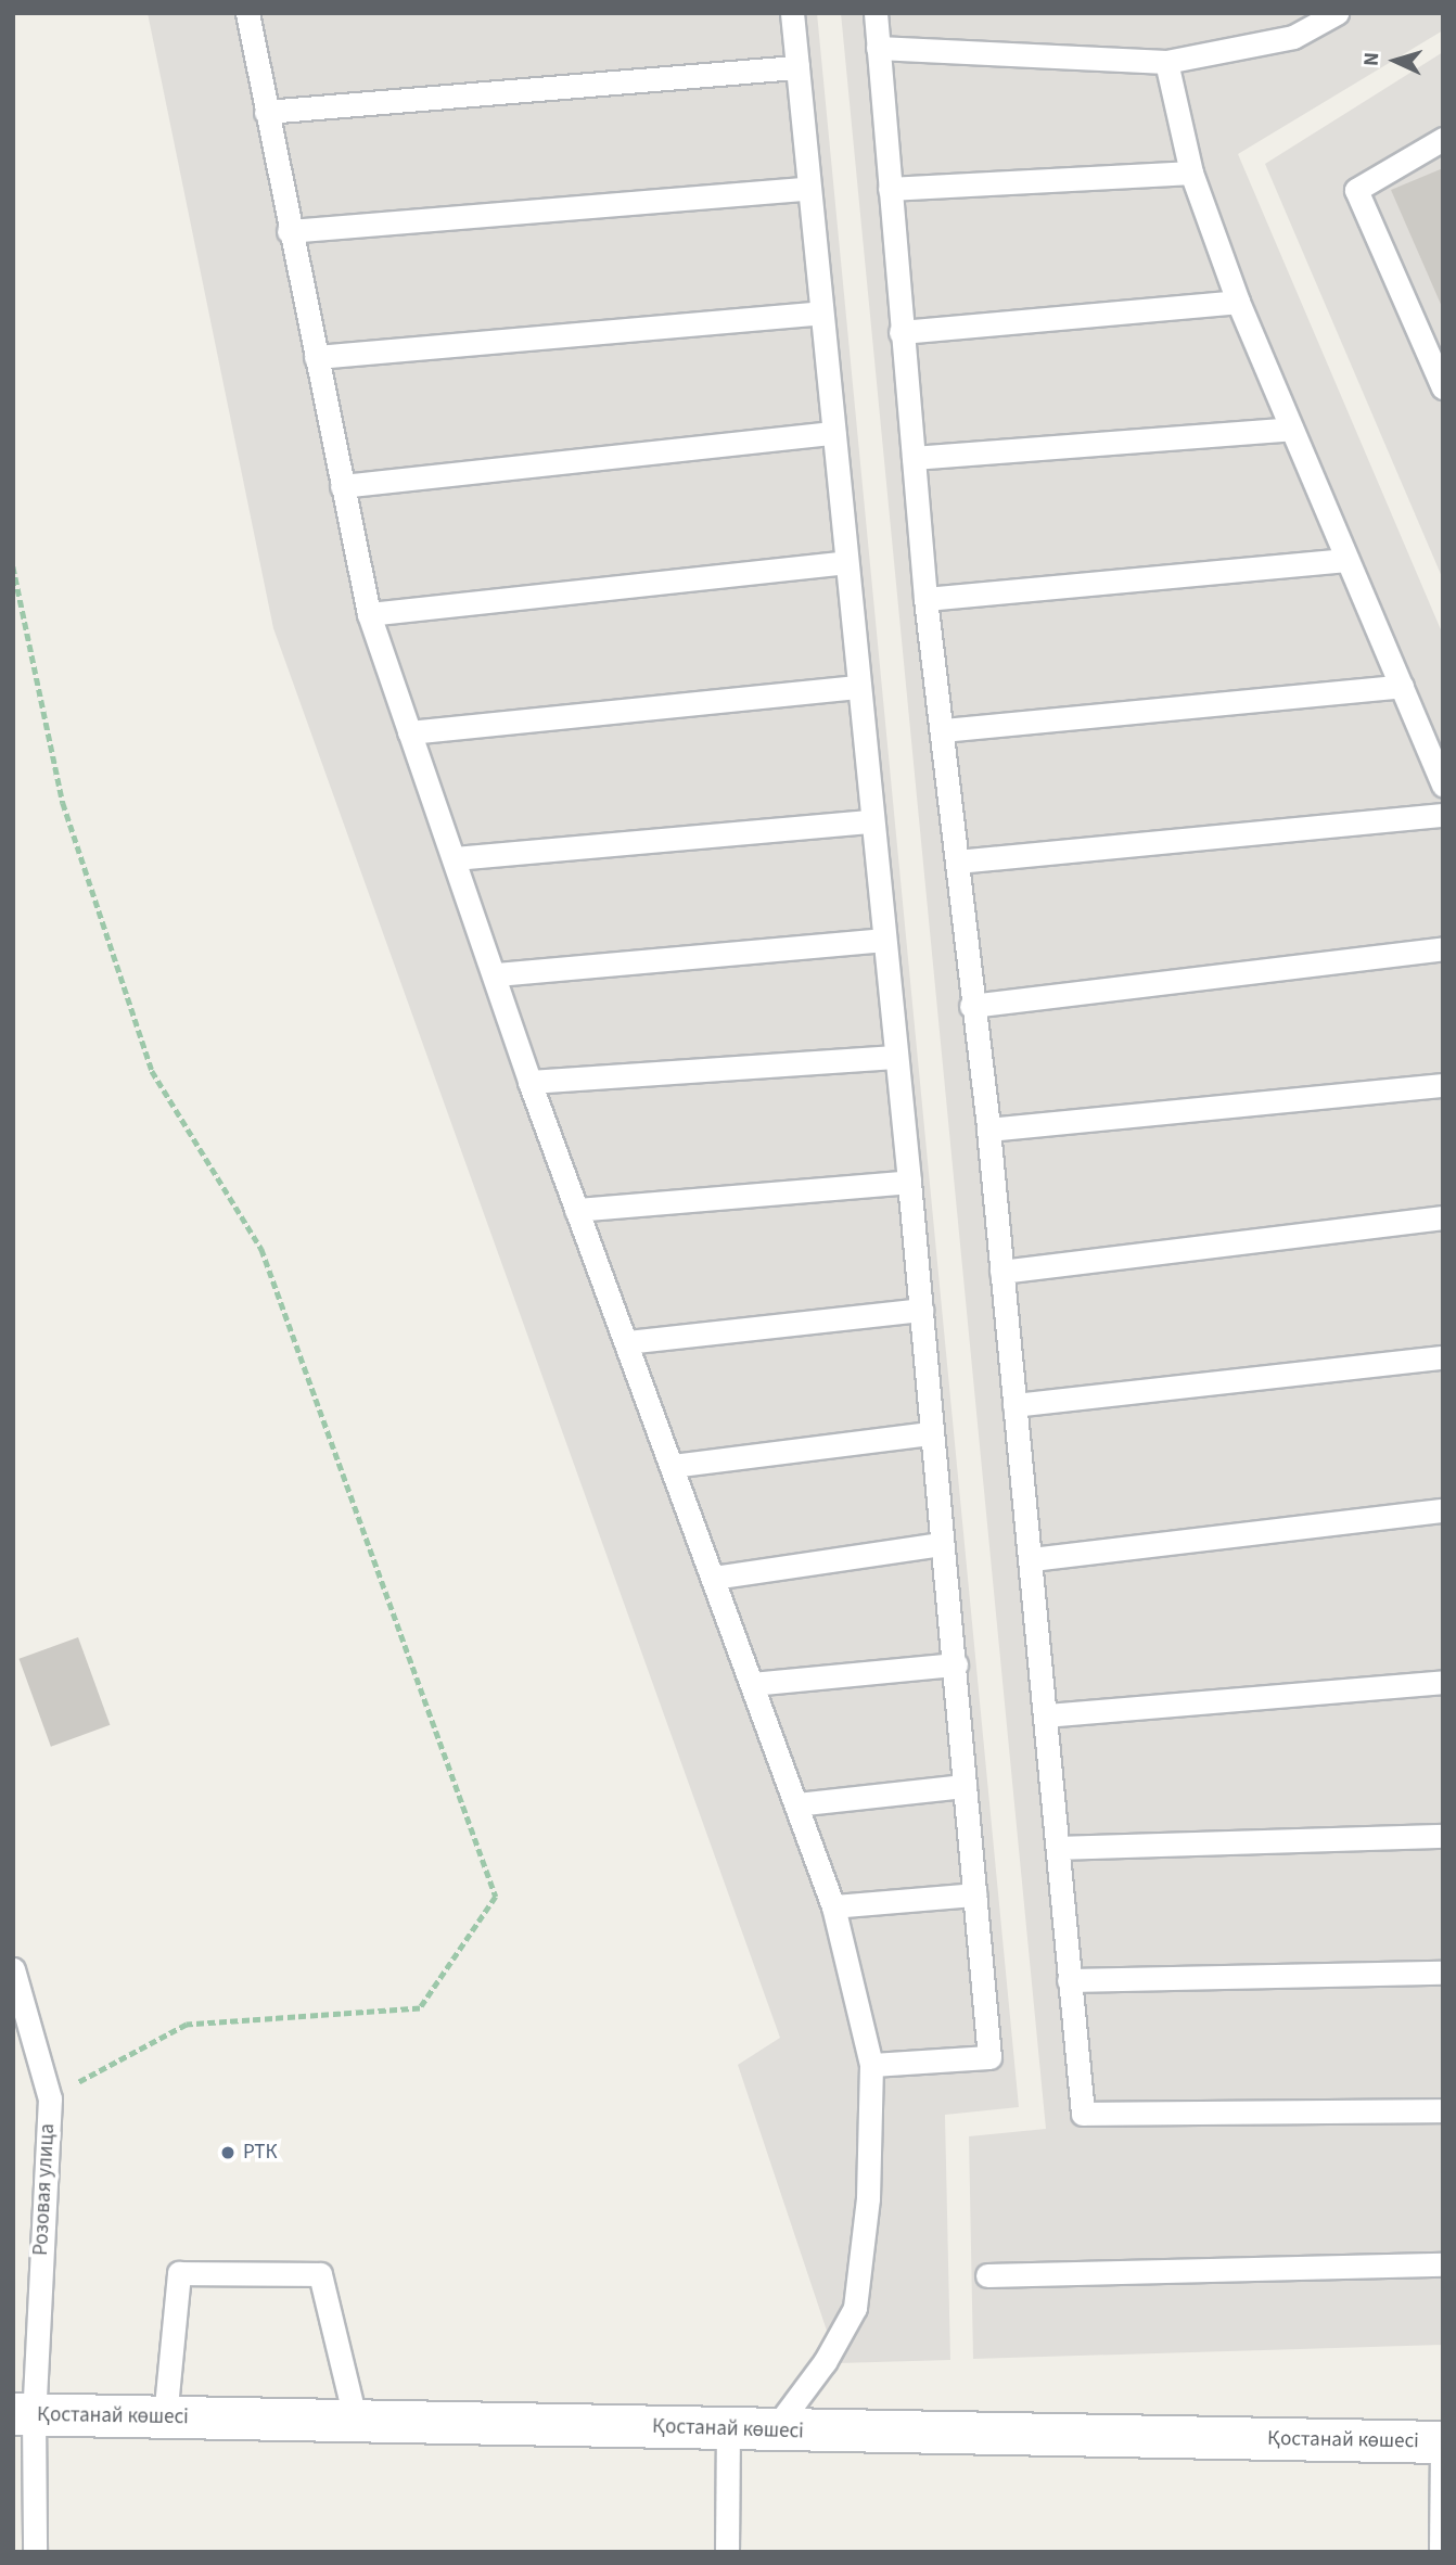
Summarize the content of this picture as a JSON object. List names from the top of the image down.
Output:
{
  "streets": {
    "street": ["Қостанай көшесі"],
    "lane": ["Розовая улица"]
  },
  "crossings": [
    ["Розовая улица", "Қостанай көшесі"]
  ],
  "places": ["РТК"],
  "north": "left"
}
